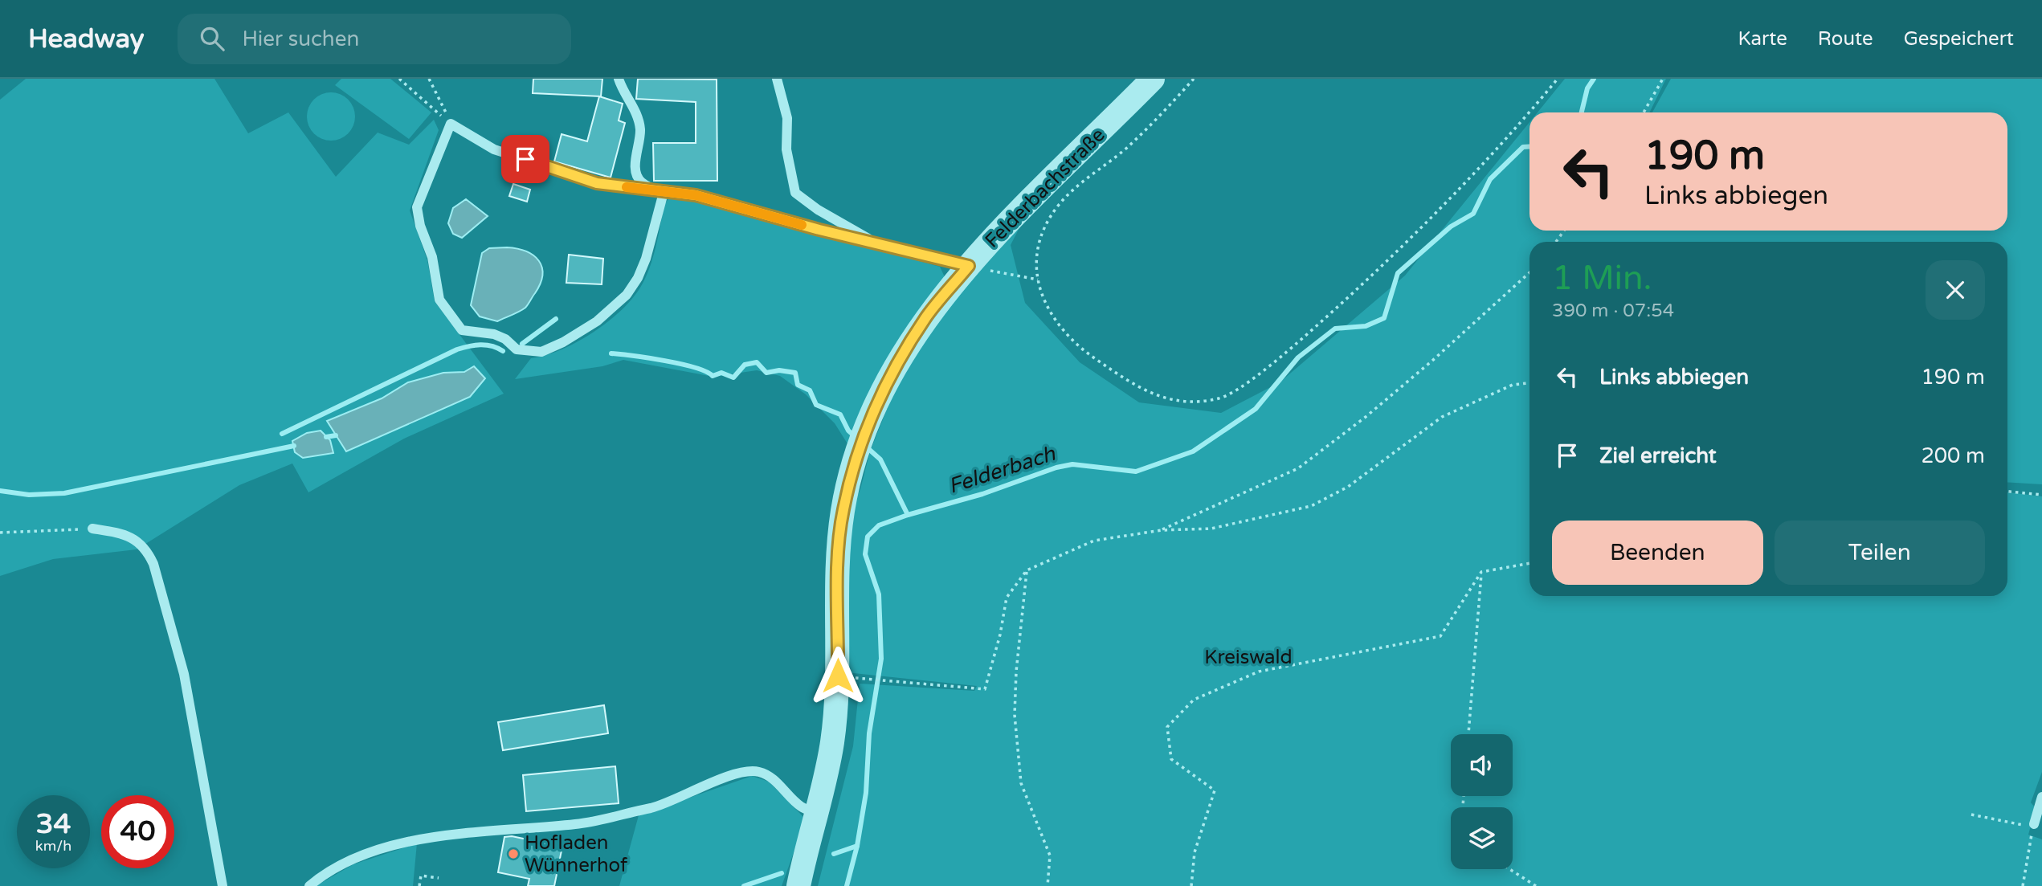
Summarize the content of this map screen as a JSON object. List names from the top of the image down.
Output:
{
  "streets": {
    "street": ["Felderbachstraße"]
  },
  "water": ["Felderbach"],
  "parks": ["Kreiswald"],
  "places": ["Hofladen Wünnerhof"],
  "page": {
    "header": "Headway",
    "search": "Hier suchen",
    "nav": ["Karte", "Route", "Gespeichert"],
    "turn": ["190 m", "Links abbiegen"],
    "heading": ["1 Min.", "390 m · 07:54"],
    "list": [
      {
        "name": "Links abbiegen",
        "value": "190 m"
      },
      {
        "name": "Ziel erreicht",
        "value": "200 m"
      }
    ],
    "buttons": ["Beenden", "Teilen"],
    "speed": "34 km/h",
    "limit": "40"
  }
}
